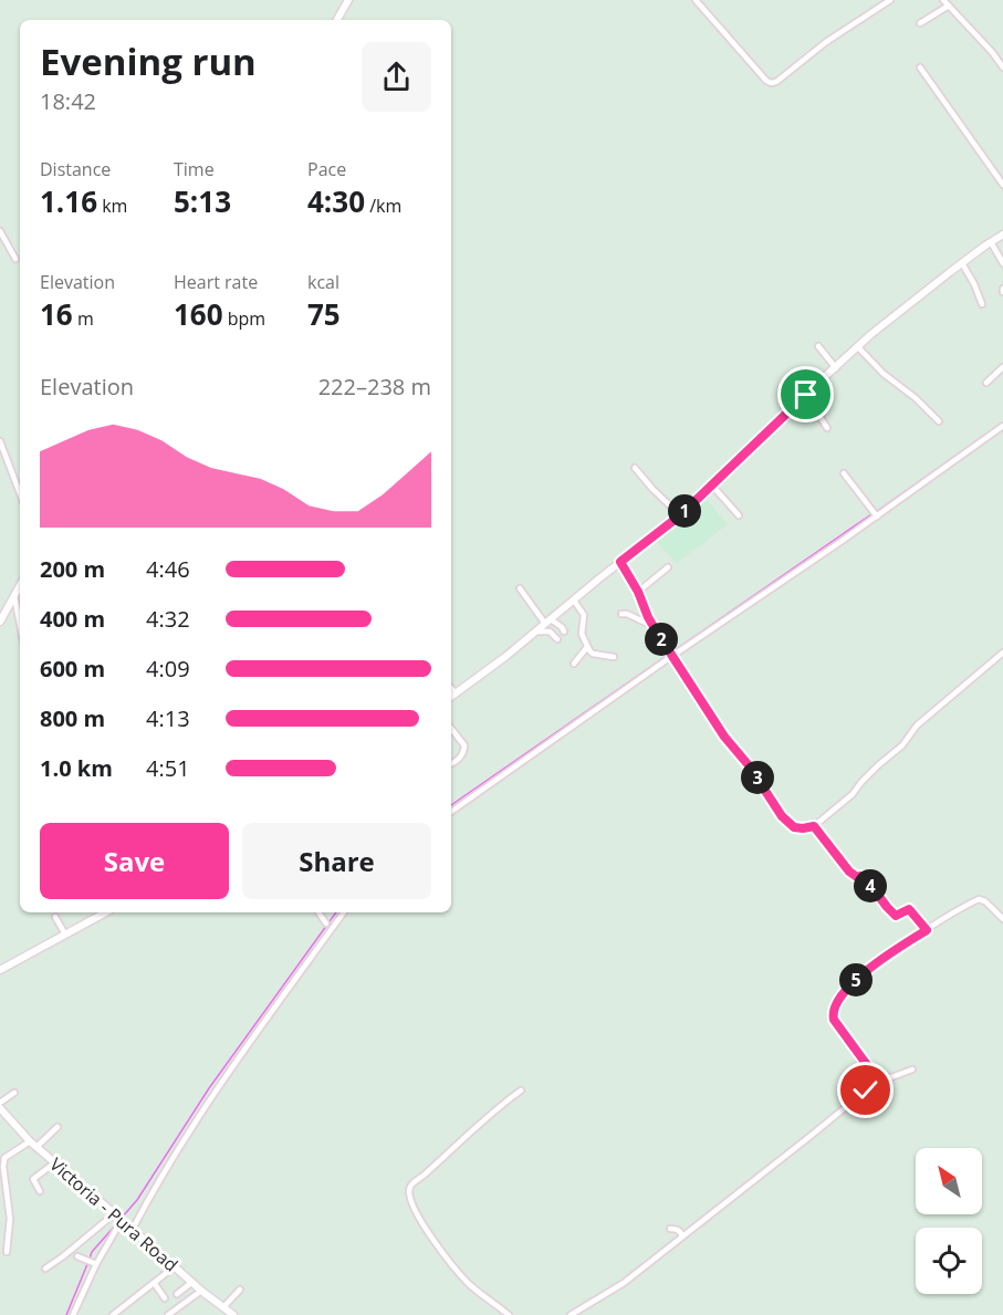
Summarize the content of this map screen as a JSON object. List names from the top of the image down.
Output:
{
  "streets": {
    "street": ["Victoria - Pura Road"]
  },
  "north": "top left",
  "page": {
    "heading": ["Evening run", "18:42"],
    "stats": [
      ["Distance", "1.16 km"],
      ["Time", "5:13"],
      ["Pace", "4:30 /km"],
      ["Elevation", "16 m"],
      ["Heart rate", "160 bpm"],
      ["kcal", "75"]
    ],
    "chart": ["Elevation", "222–238 m"],
    "pins": [
      "1",
      "2",
      "3",
      "4",
      "5"
    ],
    "list": [
      {
        "name": "200 m",
        "note": "4:46"
      },
      {
        "name": "400 m",
        "note": "4:32"
      },
      {
        "name": "600 m",
        "note": "4:09"
      },
      {
        "name": "800 m",
        "note": "4:13"
      },
      {
        "name": "1.0 km",
        "note": "4:51"
      }
    ],
    "buttons": ["Save", "Share"]
  }
}
